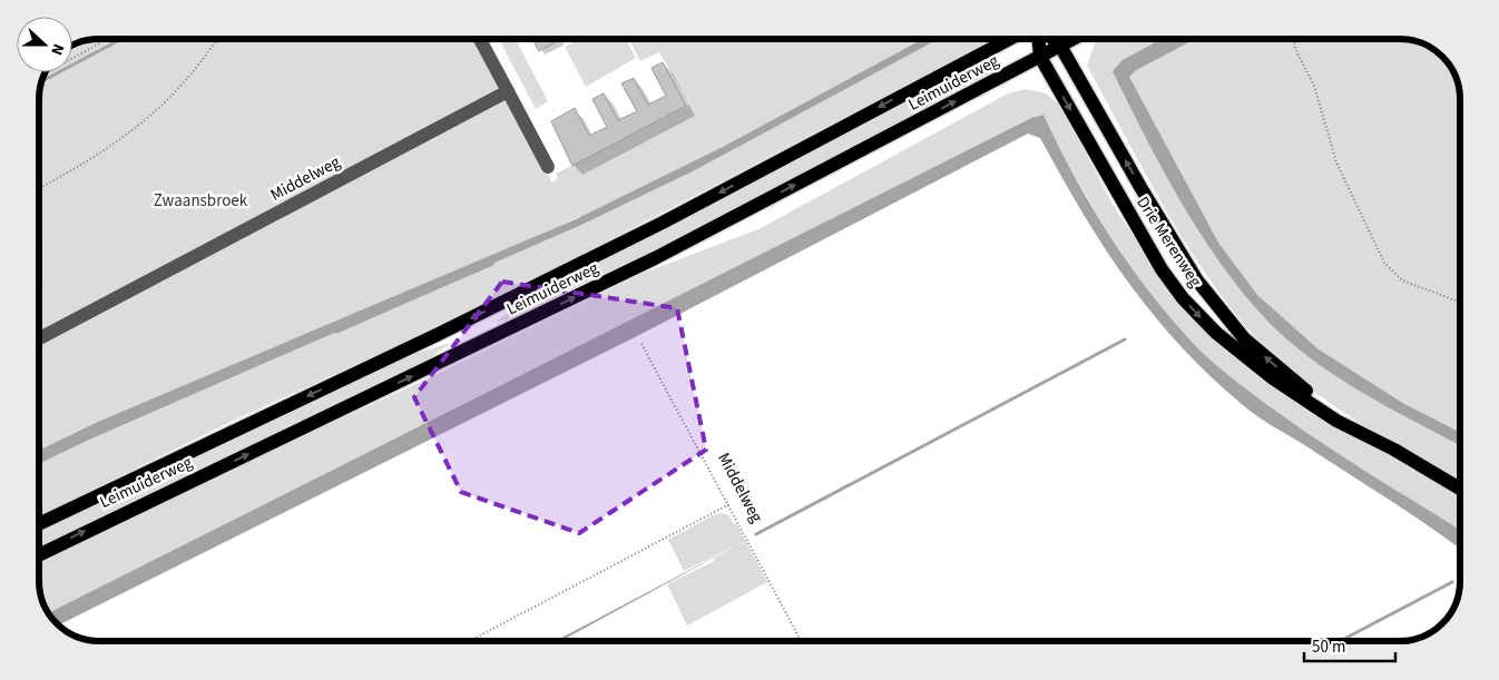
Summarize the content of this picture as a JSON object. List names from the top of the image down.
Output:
{
  "streets": {
    "main road": ["Leimuiderweg", "Drie Merenweg"],
    "lane": ["Middelweg"]
  },
  "crossings": [
    ["Leimuiderweg", "Drie Merenweg"]
  ],
  "parks": ["Zwaansbroek"],
  "scale_bar": "50 m",
  "north": "right"
}
